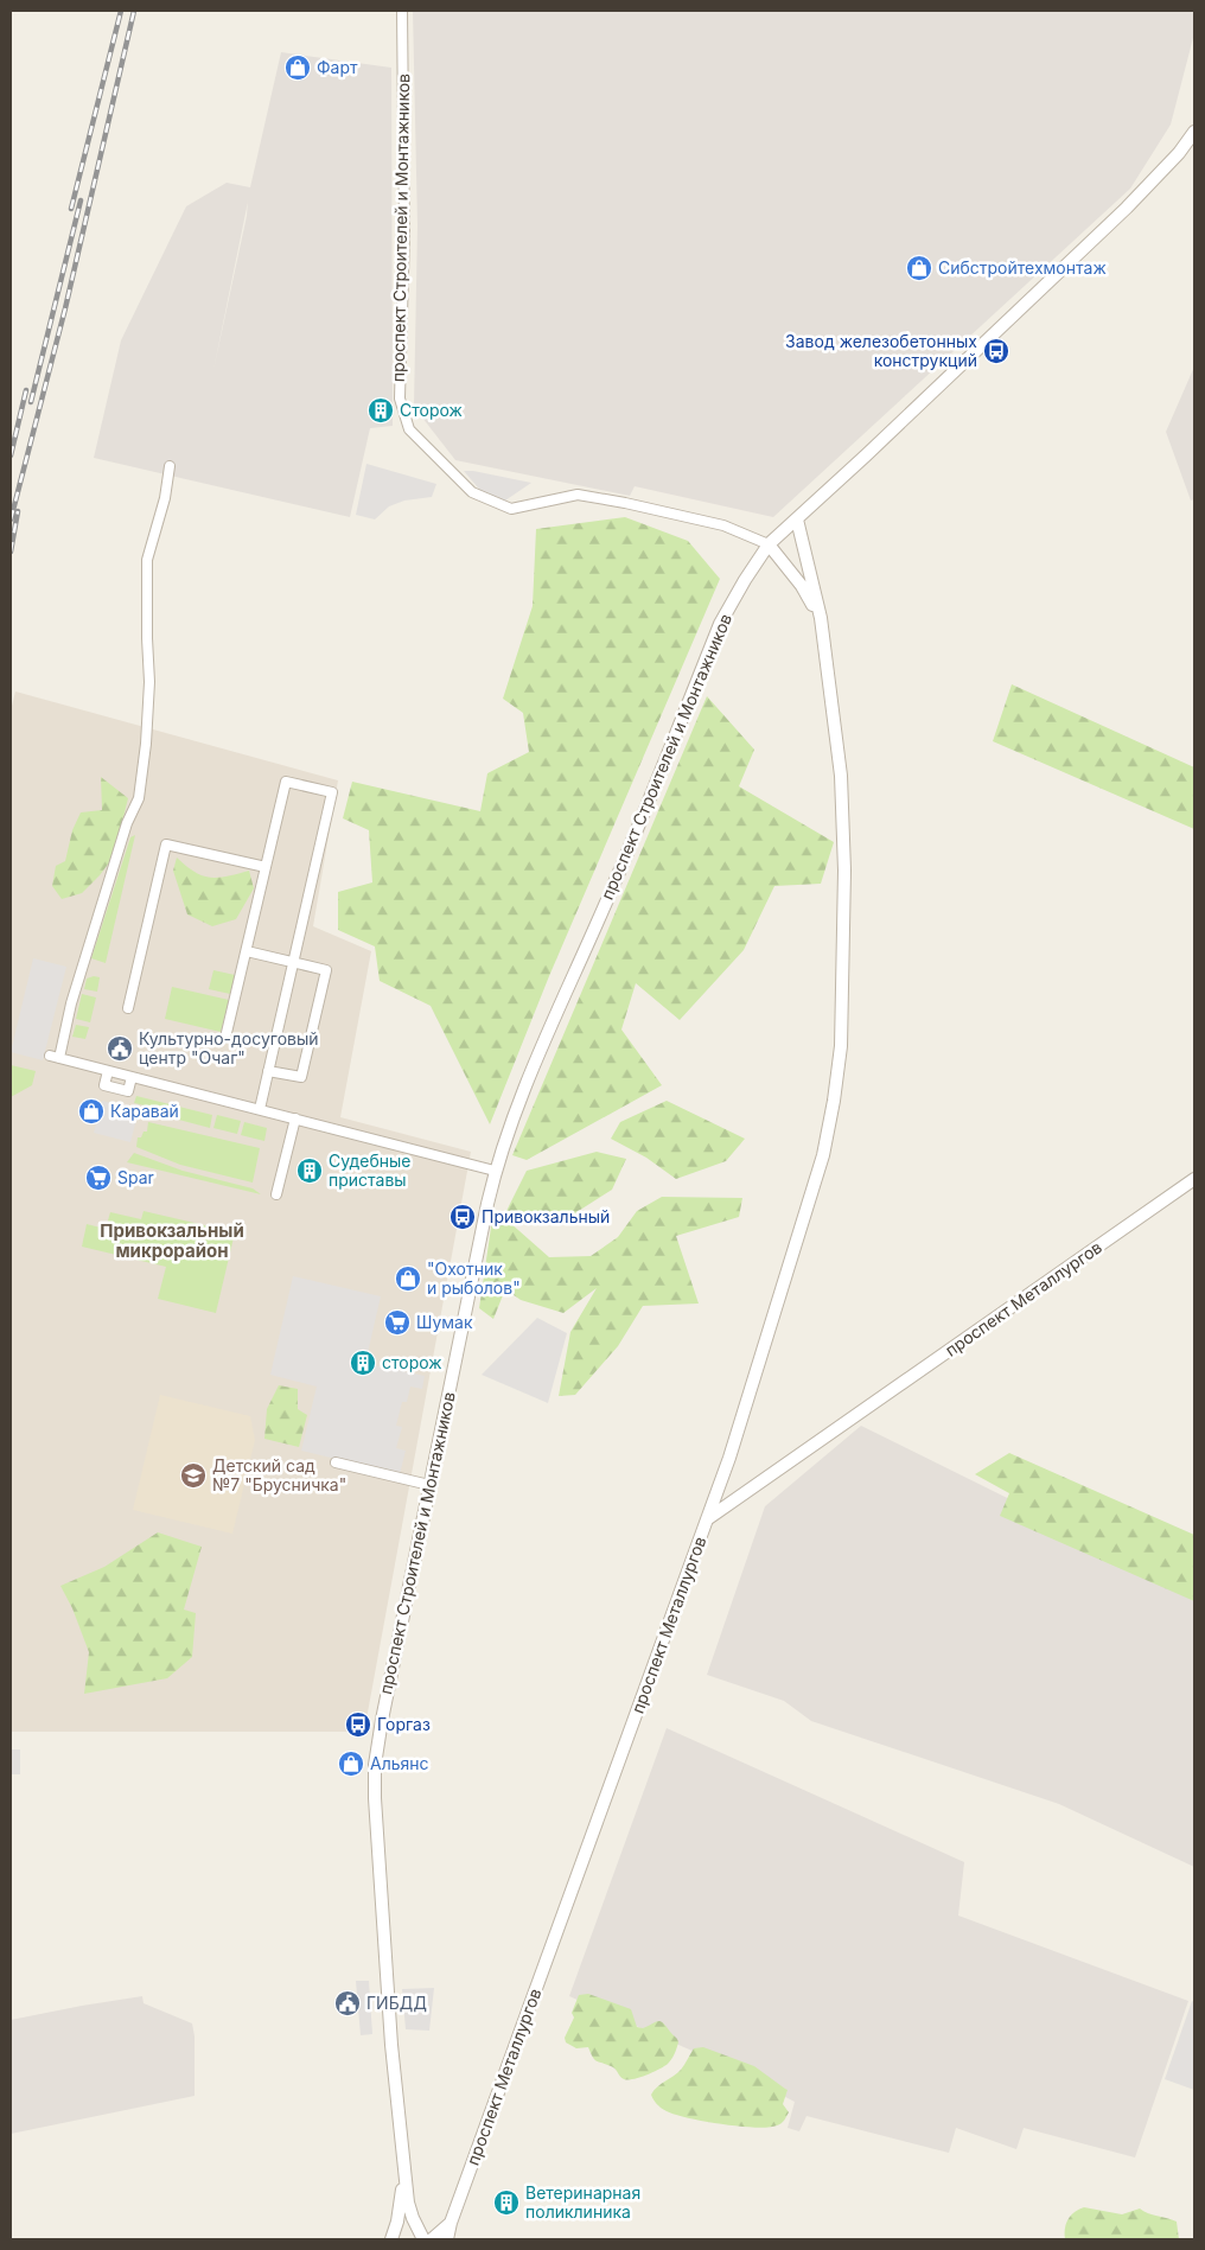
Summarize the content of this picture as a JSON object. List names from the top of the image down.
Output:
{
  "streets": {
    "street": ["проспект Строителей и Монтажников", "проспект Металлургов"]
  },
  "districts": ["Привокзальный микрорайон"],
  "places": {
    "shop": [
      "Фарт",
      "Сибстройтехмонтаж",
      "Каравай",
      "\"Охотник и рыболов\"",
      "Альянс"
    ],
    "bus stop": ["Завод железобетонных конструкций", "Привокзальный", "Горгаз"],
    "building": [
      "Сторож",
      "Судебные приставы",
      "сторож",
      "Ветеринарная поликлиника"
    ],
    "public building": ["Культурно-досуговый центр \"Очаг\"", "ГИБДД"],
    "supermarket": ["Spar", "Шумак"],
    "school or university": ["Детский сад №7 \"Брусничка\""]
  }
}
